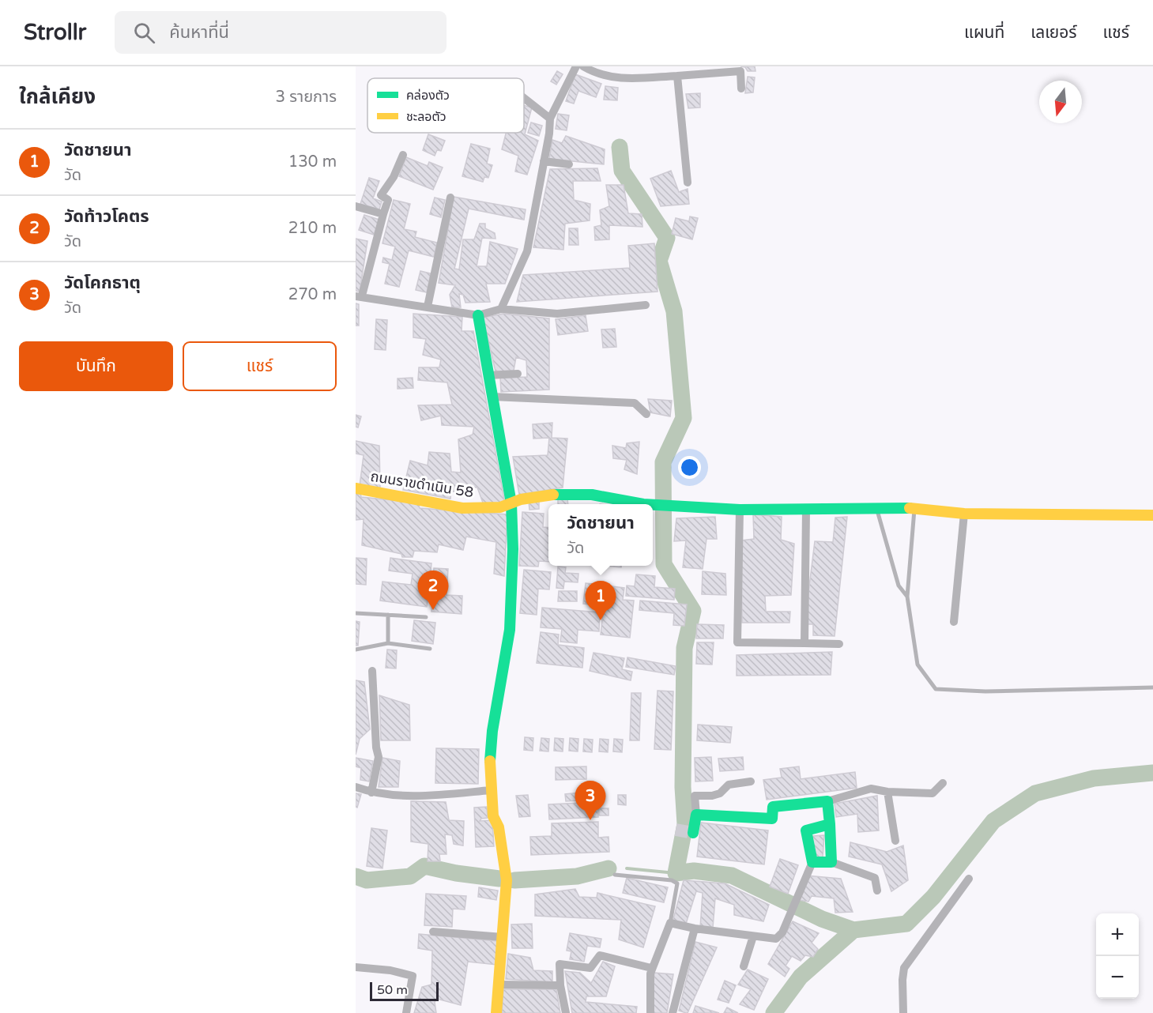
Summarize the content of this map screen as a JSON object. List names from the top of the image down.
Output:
{
  "streets": {
    "street": ["ถนนราขดำเนิน 58"]
  },
  "legend": ["คล่องตัว", "ชะลอตัว"],
  "scale_bar": "50 m",
  "north": "bottom",
  "page": {
    "header": "Strollr",
    "search": "ค้นหาที่นี่",
    "nav": ["แผนที่", "เลเยอร์", "แชร์"],
    "heading": ["ใกล้เคียง", "3 รายการ"],
    "list": [
      {
        "mark": "1",
        "name": "วัดชายนา",
        "note": "วัด",
        "value": "130 m"
      },
      {
        "mark": "2",
        "name": "วัดท้าวโคตร",
        "note": "วัด",
        "value": "210 m"
      },
      {
        "mark": "3",
        "name": "วัดโคกธาตุ",
        "note": "วัด",
        "value": "270 m"
      }
    ],
    "buttons": ["บันทึก", "แชร์"],
    "popup": ["วัดชายนา", "วัด"],
    "pins": ["2", "1", "3"],
    "map_buttons": ["+", "−"],
    "scale": "50 m"
  }
}
